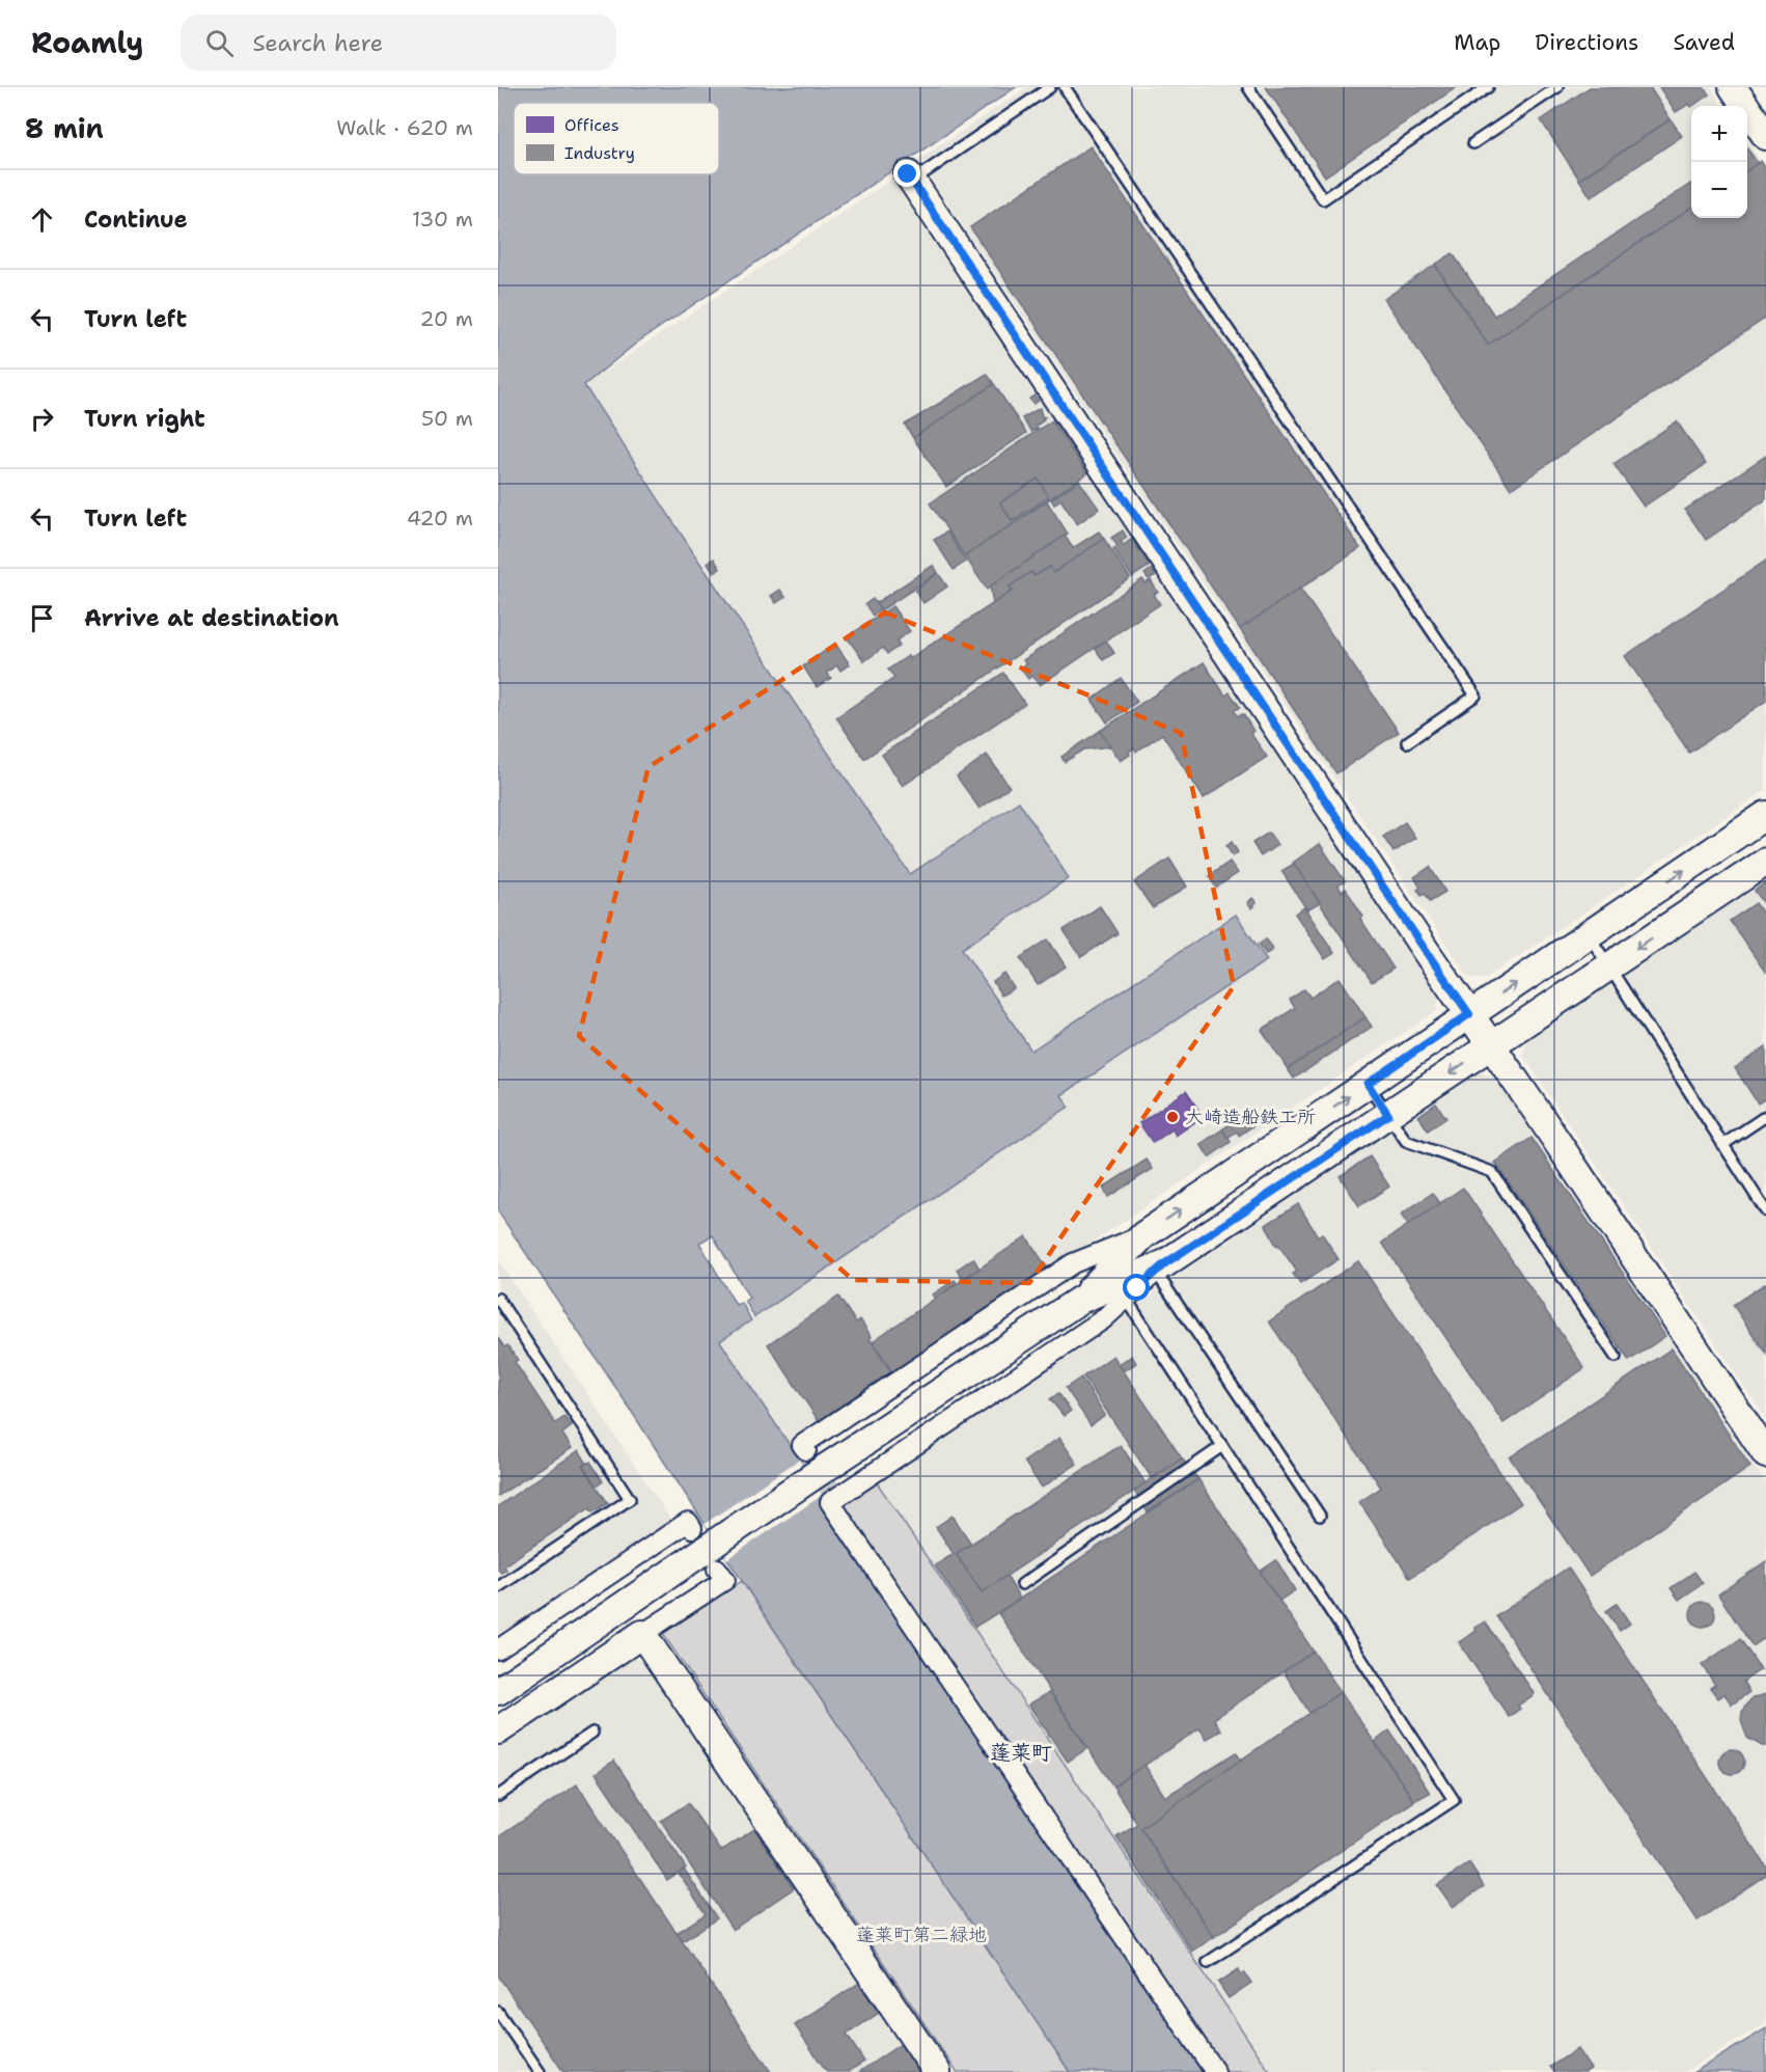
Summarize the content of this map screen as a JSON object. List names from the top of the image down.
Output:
{
  "districts": ["蓬莱町"],
  "parks": ["蓬莱町第二緑地"],
  "places": ["大崎造船鉄工所"],
  "legend": ["Offices", "Industry"],
  "page": {
    "header": "Roamly",
    "search": "Search here",
    "nav": ["Map", "Directions", "Saved"],
    "heading": ["8 min", "Walk · 620 m"],
    "map_buttons": ["+", "−"],
    "list": [
      ["Continue", "130 m"],
      ["Turn left", "20 m"],
      ["Turn right", "50 m"],
      ["Turn left", "420 m"],
      "Arrive at destination"
    ]
  }
}
